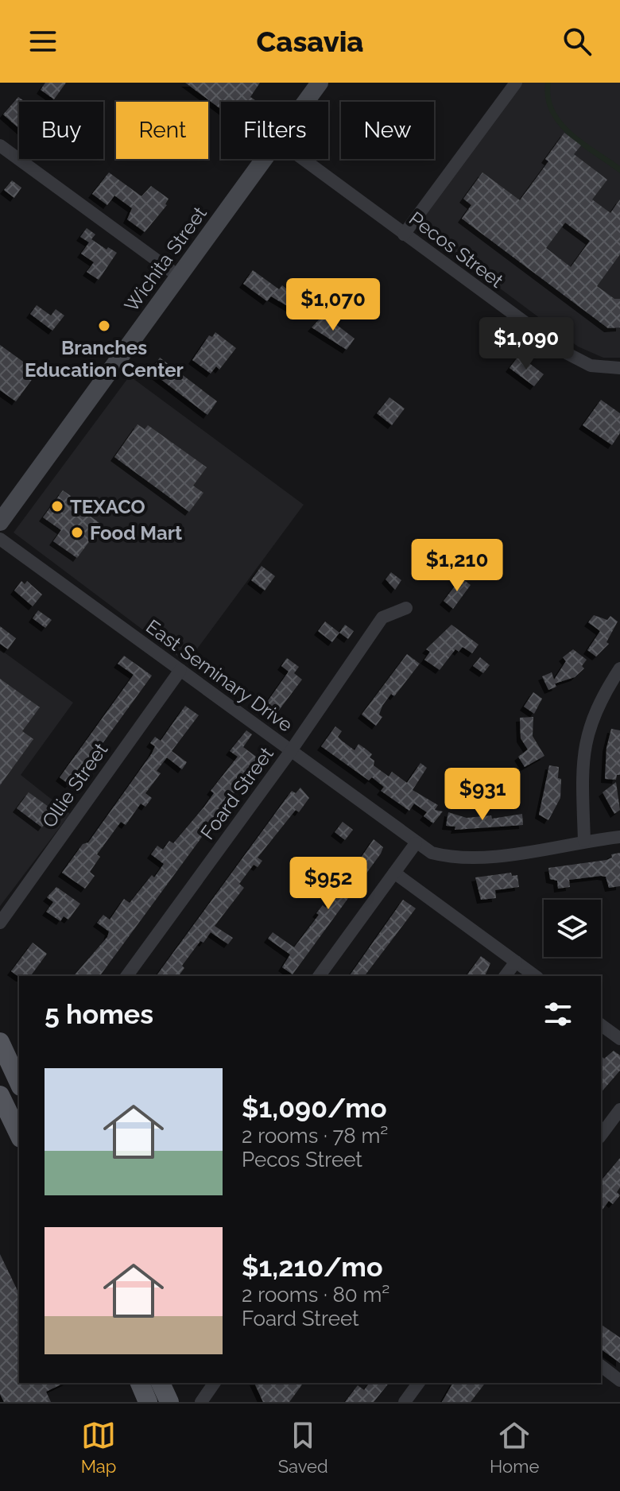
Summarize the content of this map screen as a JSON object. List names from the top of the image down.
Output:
{
  "streets": {
    "main road": ["Wichita Street"],
    "street": [
      "Pecos Street",
      "East Seminary Drive",
      "Ollie Street",
      "Foard Street"
    ]
  },
  "crossings": [
    ["East Seminary Drive", "Ollie Street"],
    ["East Seminary Drive", "Foard Street"]
  ],
  "places": ["Branches Education Center", "TEXACO", "Food Mart"],
  "page": {
    "header": "Casavia",
    "chip": [
      "Buy",
      "Rent",
      "Filters",
      "New"
    ],
    "price": [
      "$1,070",
      "$1,090",
      "$1,210",
      "$931",
      "$952"
    ],
    "heading": "5 homes",
    "list": [
      {
        "name": "$1,090/mo",
        "note": "2 rooms · 78 m² · Pecos Street"
      },
      {
        "name": "$1,210/mo",
        "note": "2 rooms · 80 m² · Foard Street"
      }
    ],
    "tabs": ["Map", "Saved", "Home"]
  }
}
